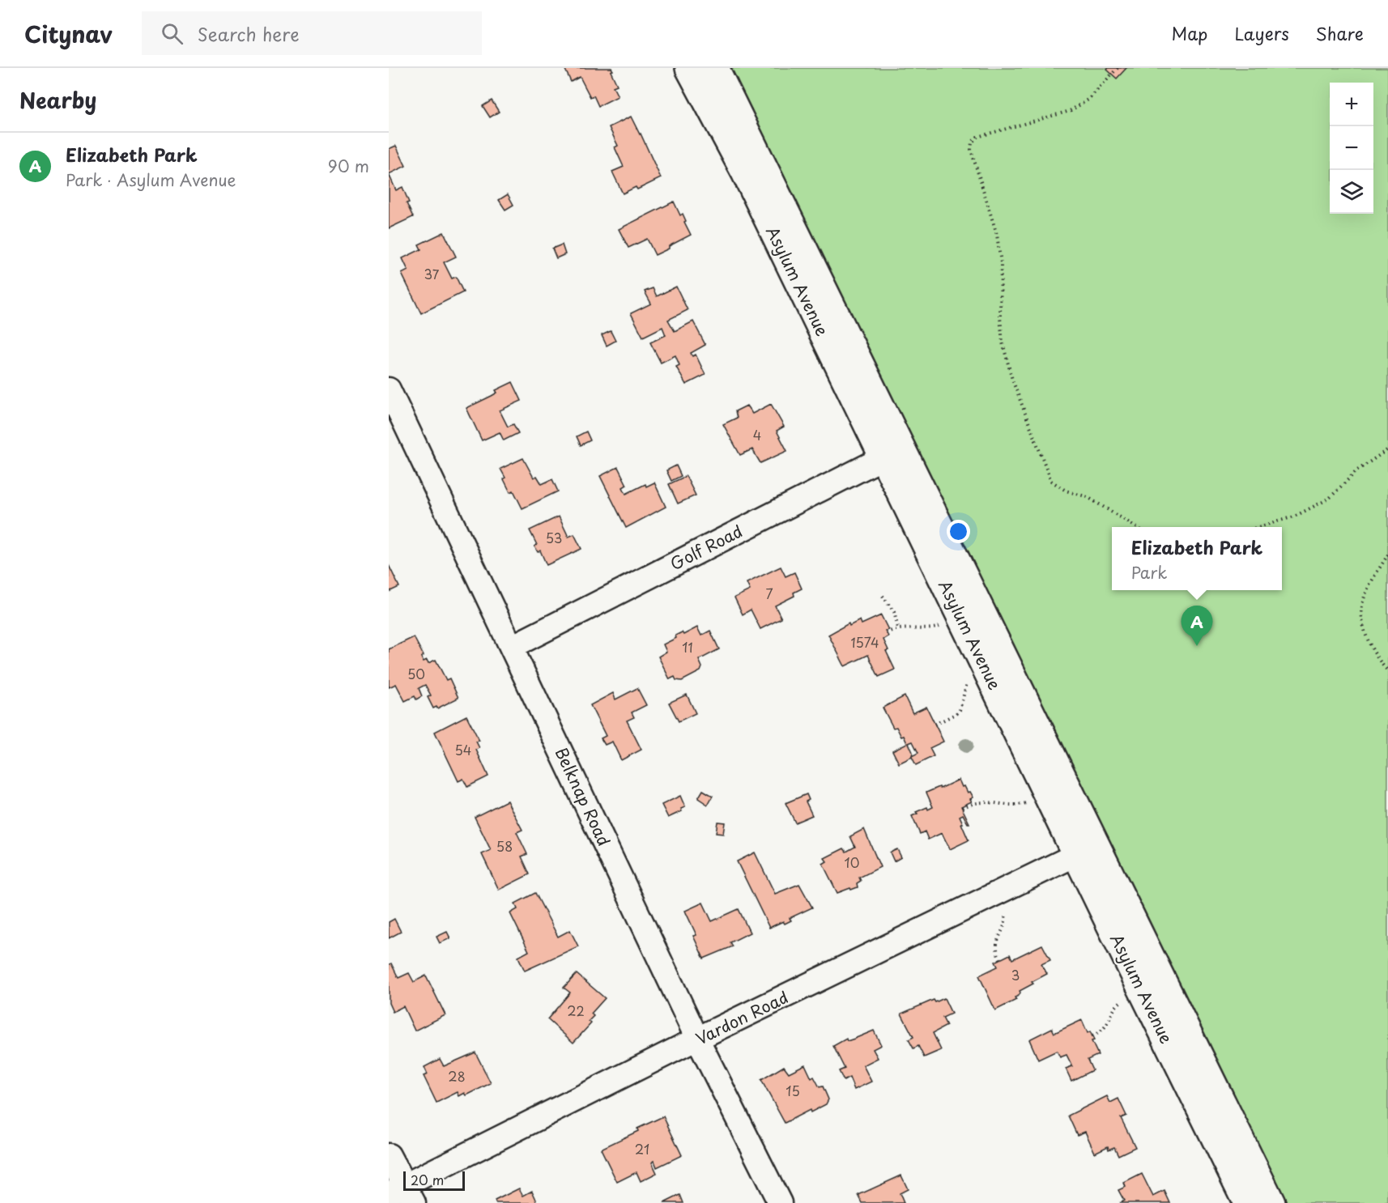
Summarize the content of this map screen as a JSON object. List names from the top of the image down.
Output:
{
  "streets": {
    "main road": ["Asylum Avenue"],
    "street": ["Golf Road", "Belknap Road", "Vardon Road"]
  },
  "crossings": [
    ["Asylum Avenue", "Golf Road"],
    ["Asylum Avenue", "Vardon Road"],
    ["Golf Road", "Belknap Road"],
    ["Belknap Road", "Vardon Road"]
  ],
  "house_numbers": [
    "37",
    "4",
    "53",
    "7",
    "1574",
    "11",
    "50",
    "54",
    "58",
    "10",
    "3",
    "22",
    "28",
    "15",
    "21"
  ],
  "scale_bar": "20 m",
  "page": {
    "header": "Citynav",
    "search": "Search here",
    "nav": ["Map", "Layers", "Share"],
    "heading": "Nearby",
    "map_buttons": ["+", "−"],
    "list": [
      {
        "mark": "A",
        "name": "Elizabeth Park",
        "note": "Park · Asylum Avenue",
        "value": "90 m"
      }
    ],
    "popup": ["Elizabeth Park", "Park"],
    "pins": "A",
    "scale": "20 m"
  }
}
